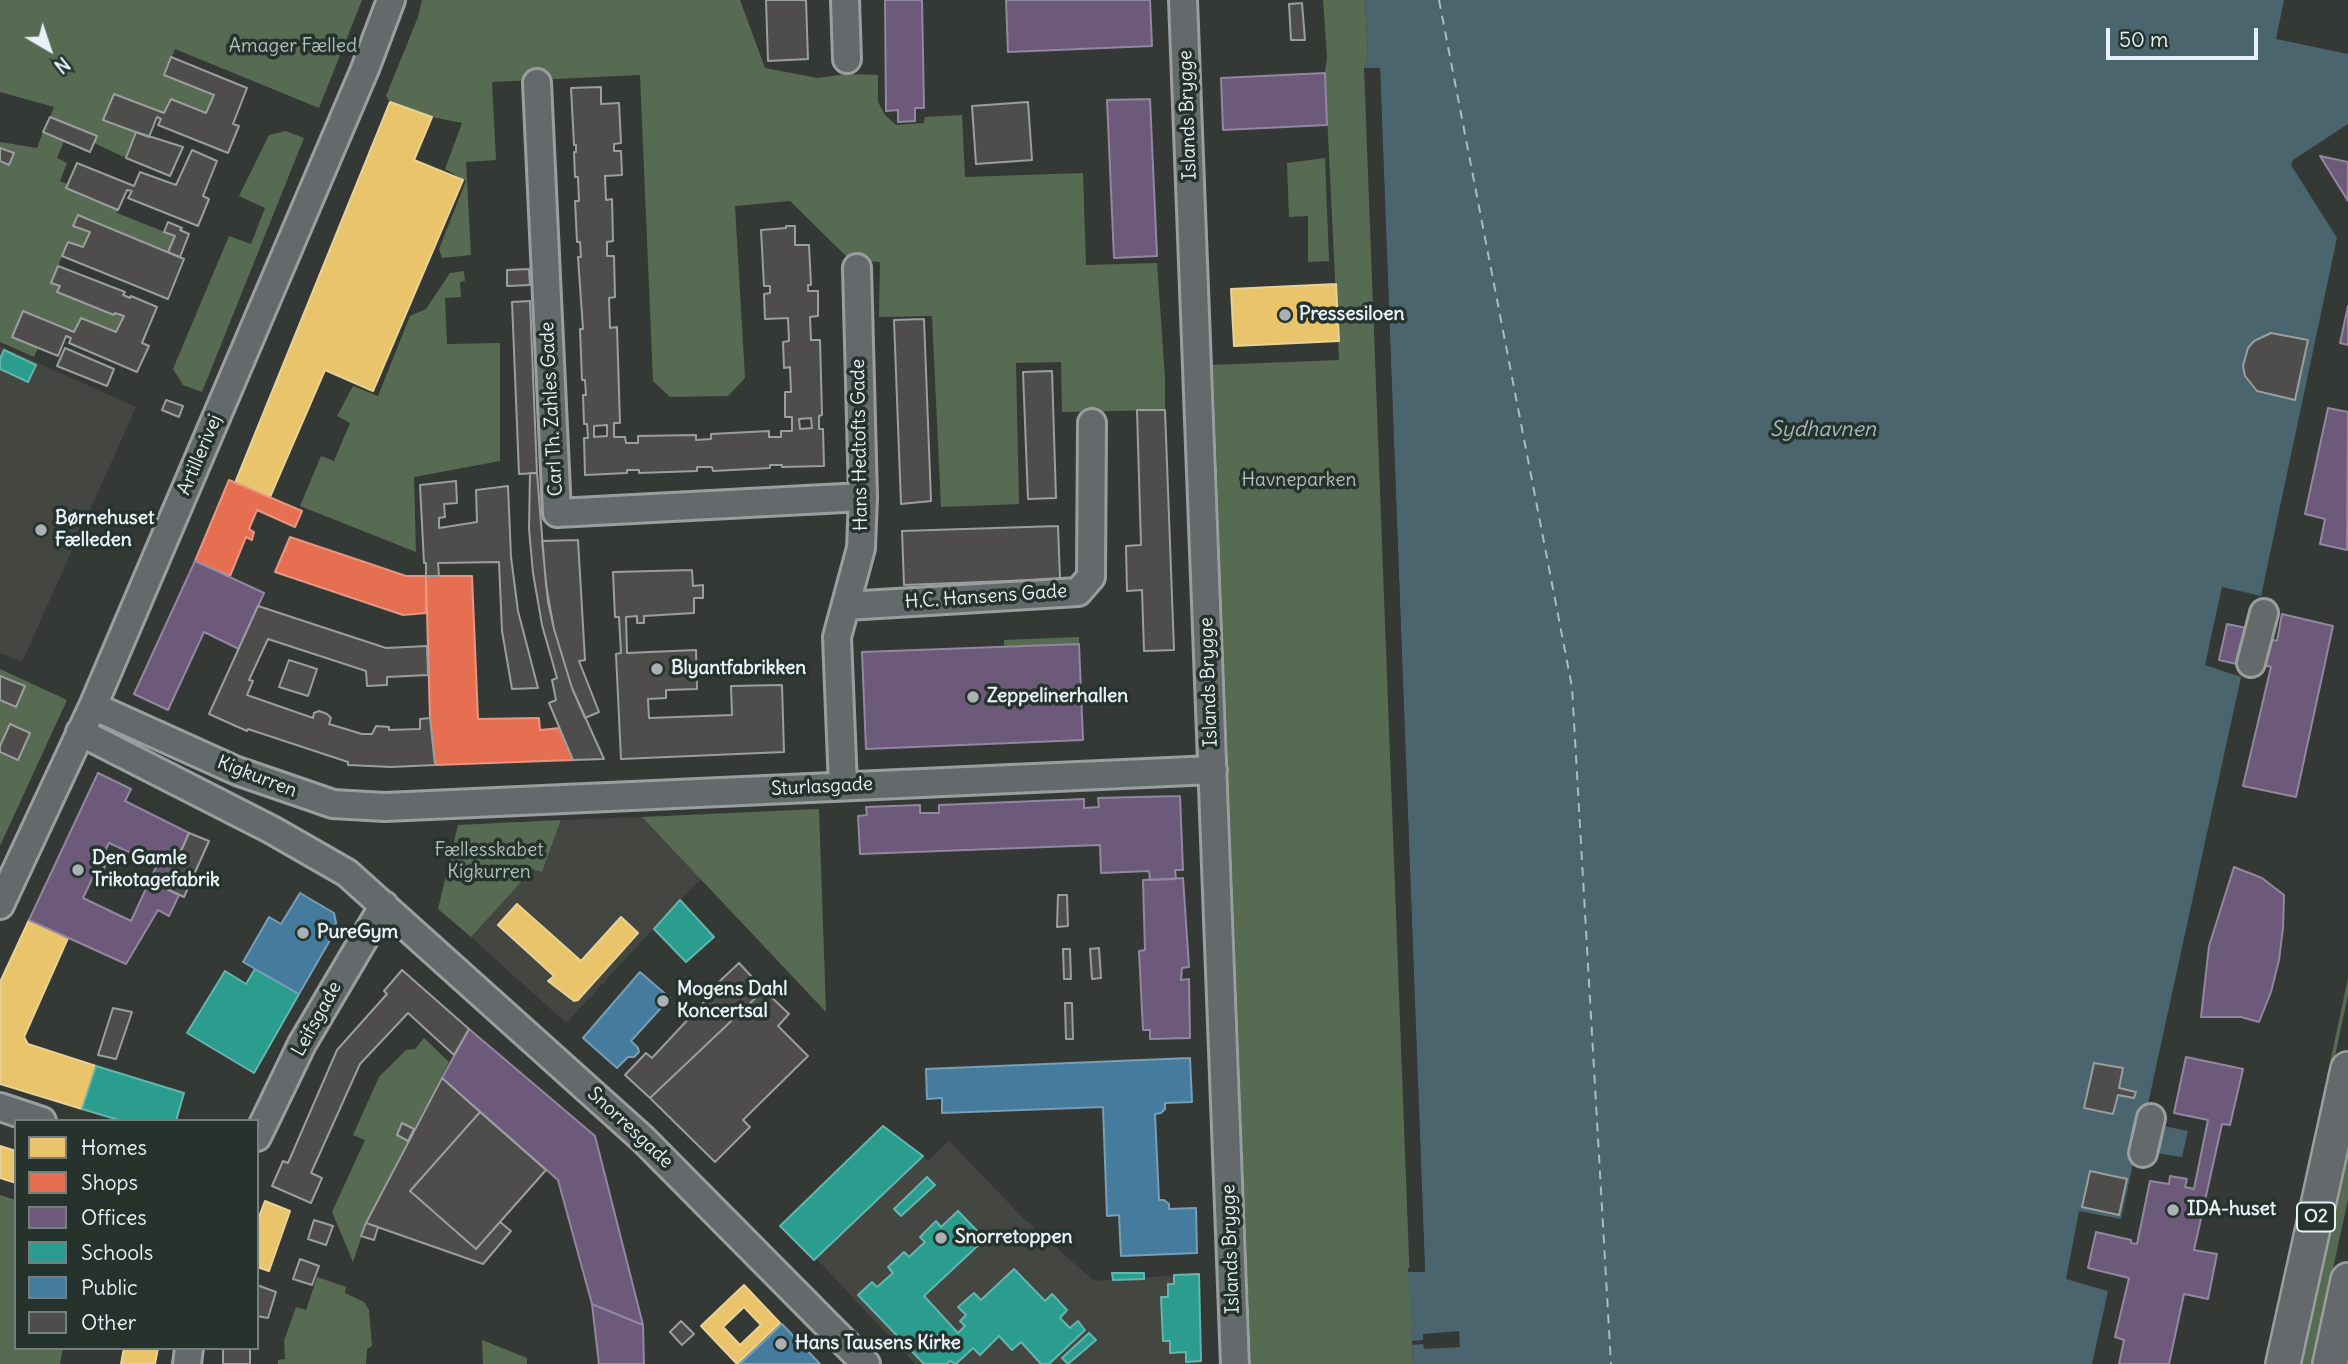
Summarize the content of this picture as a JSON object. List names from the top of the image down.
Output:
{
  "streets": {
    "main road": ["O2"],
    "street": [
      "Islands Brygge",
      "Carl Th. Zahles Gade",
      "Hans Hedtofts Gade",
      "Artillerivej",
      "H.C. Hansens Gade",
      "Kigkurren",
      "Sturlasgade",
      "Leifsgade",
      "Snorresgade"
    ]
  },
  "crossings": [
    ["Islands Brygge", "Sturlasgade"],
    ["Carl Th. Zahles Gade", "Hans Hedtofts Gade"],
    ["Hans Hedtofts Gade", "H.C. Hansens Gade"],
    ["Hans Hedtofts Gade", "Sturlasgade"],
    ["Artillerivej", "Kigkurren"],
    ["Kigkurren", "Sturlasgade"],
    ["Kigkurren", "Leifsgade"],
    ["Kigkurren", "Snorresgade"],
    ["Leifsgade", "Snorresgade"]
  ],
  "water": ["Sydhavnen"],
  "parks": ["Amager Fælled", "Havneparken", "Fællesskabet Kigkurren"],
  "places": [
    "Pressesiloen",
    "Børnehuset Fælleden",
    "Blyantfabrikken",
    "Zeppelinerhallen",
    "Den Gamle Trikotagefabrik",
    "PureGym",
    "Mogens Dahl Koncertsal",
    "IDA-huset",
    "Snorretoppen",
    "Hans Tausens Kirke"
  ],
  "legend": [
    "Homes",
    "Shops",
    "Offices",
    "Schools",
    "Public",
    "Other"
  ],
  "scale_bar": "50 m",
  "north": "bottom right"
}
